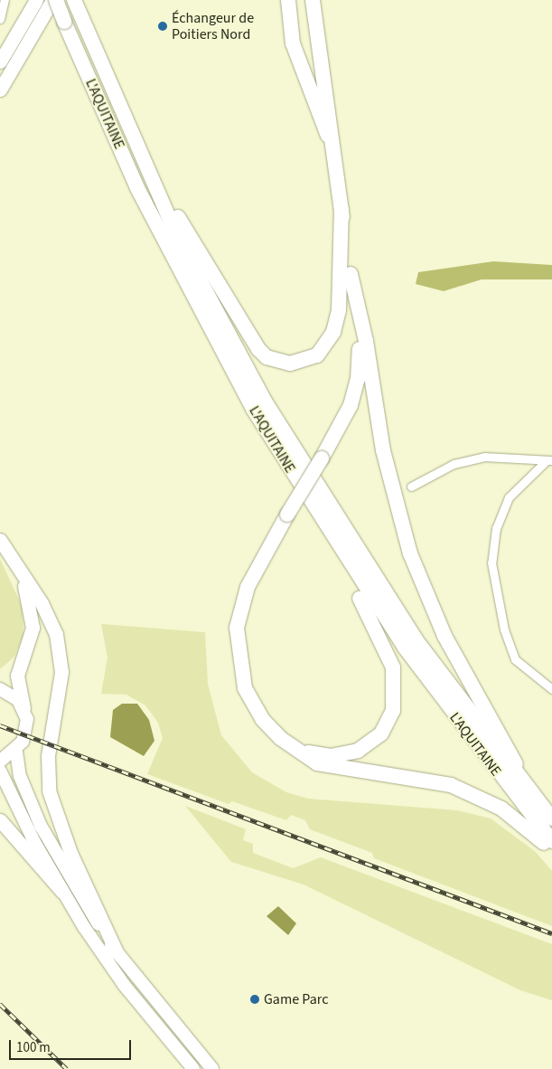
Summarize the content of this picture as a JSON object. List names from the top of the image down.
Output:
{
  "streets": {
    "highway": ["L'AQUITAINE"]
  },
  "places": ["Échangeur de Poitiers Nord", "Game Parc"],
  "scale_bar": "100 m"
}
